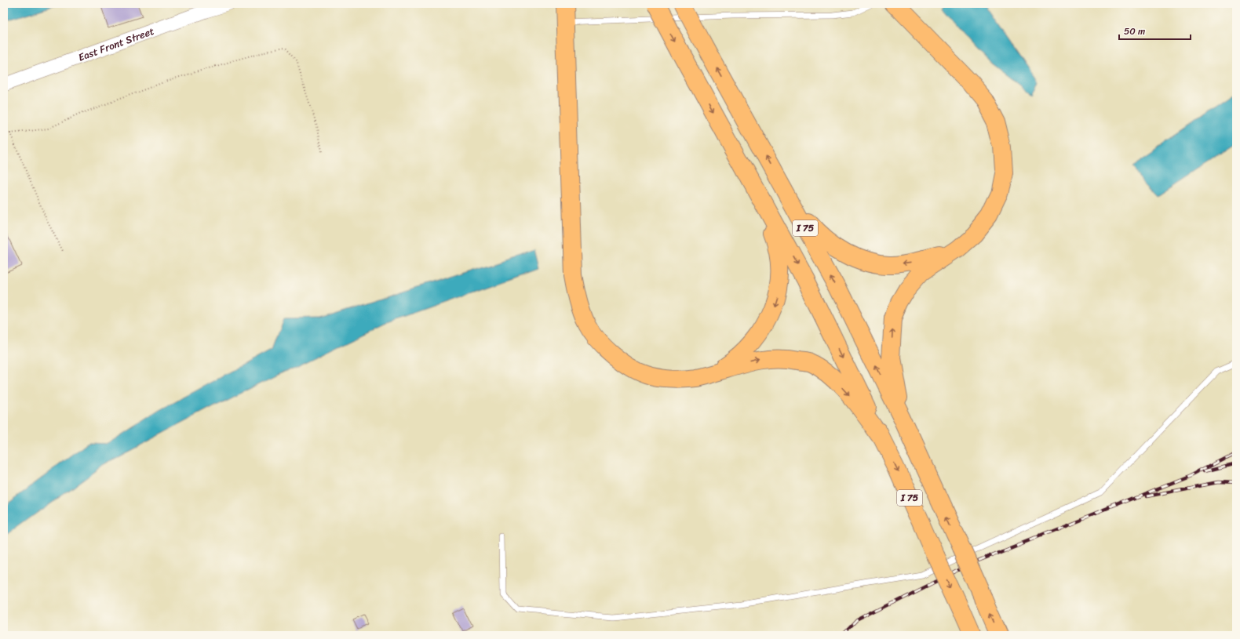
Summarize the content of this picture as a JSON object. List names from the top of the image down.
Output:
{
  "streets": {
    "highway": ["I 75"],
    "street": ["East Front Street"]
  },
  "scale_bar": "50 m"
}
